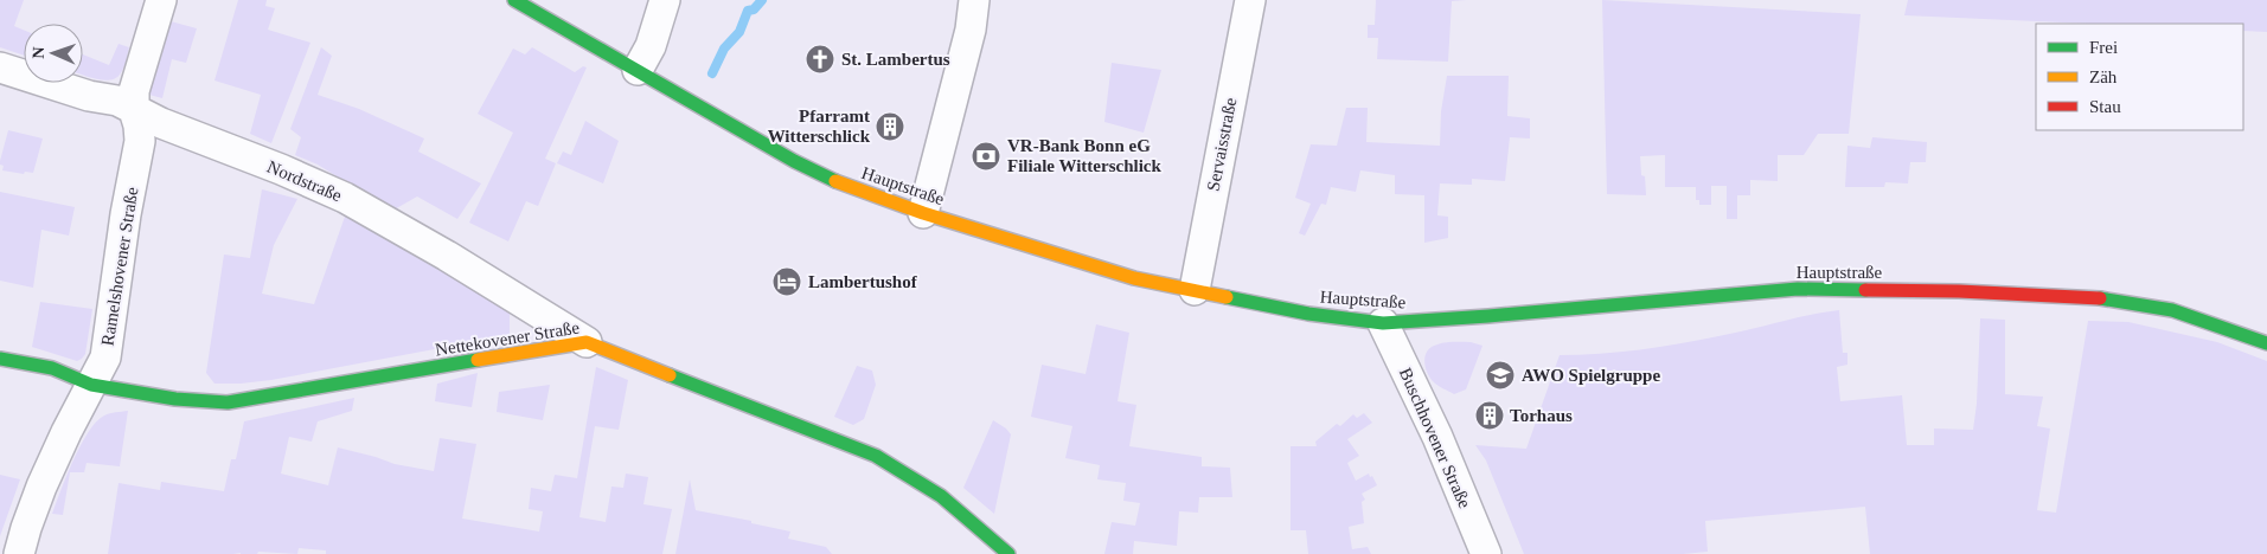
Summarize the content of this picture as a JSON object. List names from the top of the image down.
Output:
{
  "streets": {
    "main road": ["Hauptstraße", "Nettekovener Straße"],
    "street": [
      "Servaisstraße",
      "Nordstraße",
      "Ramelshovener Straße",
      "Buschhovener Straße"
    ]
  },
  "crossings": [
    ["Servaisstraße", "Hauptstraße"],
    ["Nordstraße", "Ramelshovener Straße"],
    ["Nordstraße", "Nettekovener Straße"],
    ["Hauptstraße", "Buschhovener Straße"],
    ["Ramelshovener Straße", "Nettekovener Straße"]
  ],
  "places": {
    "church": ["St. Lambertus"],
    "building": ["Pfarramt Witterschlick", "Torhaus"],
    "bank": ["VR-Bank Bonn eG Filiale Witterschlick"],
    "hotel": ["Lambertushof"],
    "school or university": ["AWO Spielgruppe"]
  },
  "legend": ["Frei", "Zäh", "Stau"],
  "north": "left"
}
